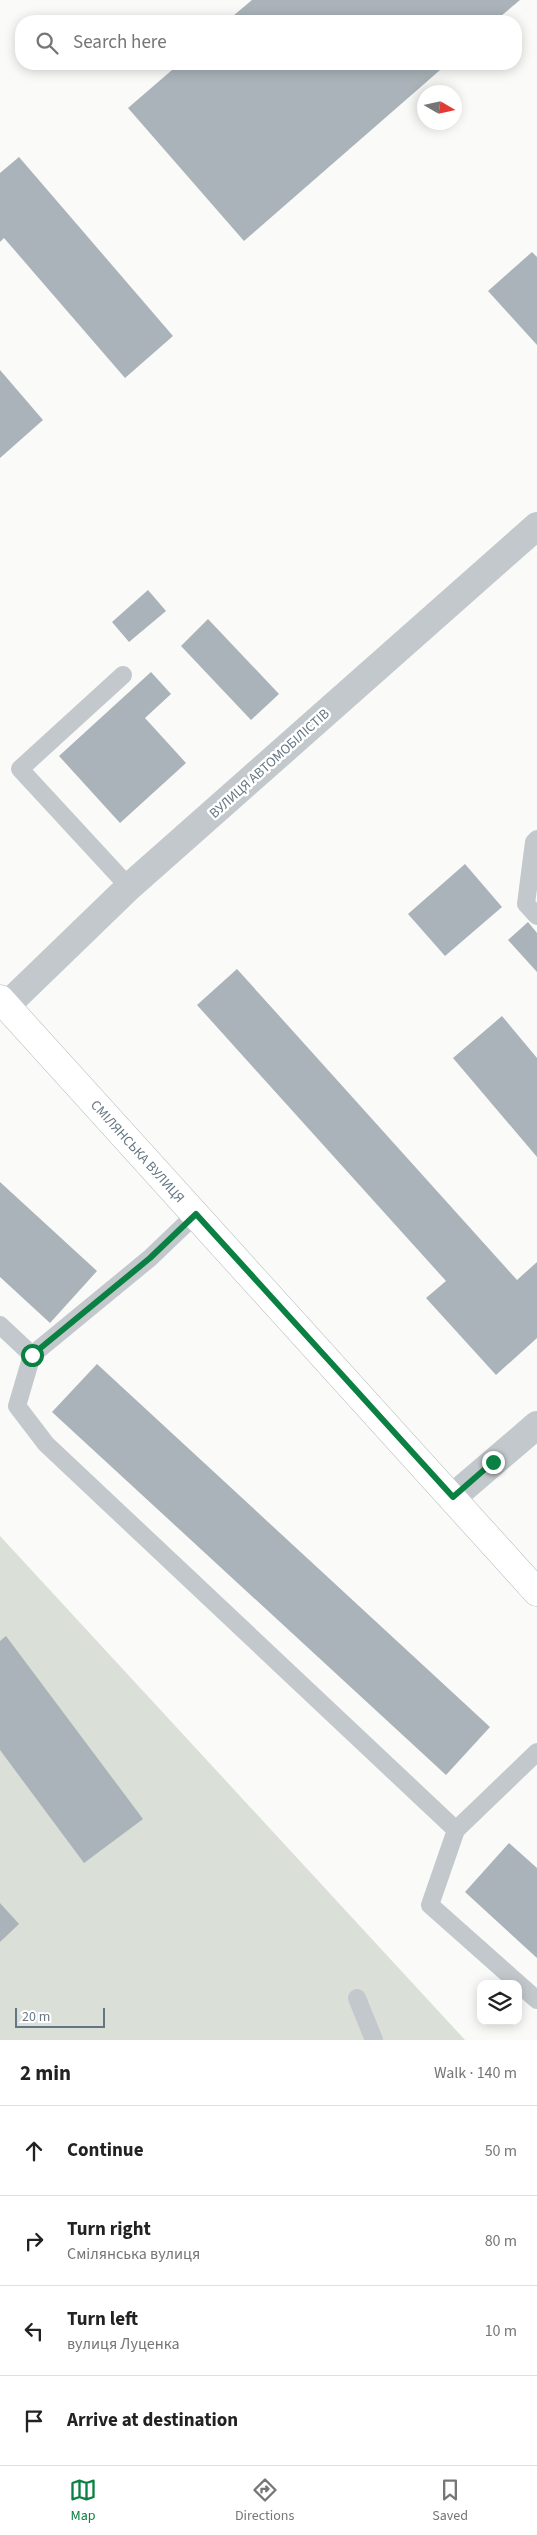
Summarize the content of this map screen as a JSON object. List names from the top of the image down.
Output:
{
  "streets": {
    "main road": ["СМІЛЯНСЬКА ВУЛИЦЯ"],
    "street": ["ВУЛИЦЯ АВТОМОБІЛІСТІВ"]
  },
  "crossings": [
    ["ВУЛИЦЯ АВТОМОБІЛІСТІВ", "СМІЛЯНСЬКА ВУЛИЦЯ"]
  ],
  "scale_bar": "20 m",
  "north": "right",
  "page": {
    "search": "Search here",
    "scale": "20 m",
    "heading": ["2 min", "Walk · 140 m"],
    "list": [
      ["Continue", "50 m"],
      ["Turn right", "Смілянська вулиця", "80 m"],
      ["Turn left", "вулиця Луценка", "10 m"],
      "Arrive at destination"
    ],
    "nav": ["Map", "Directions", "Saved"]
  }
}
